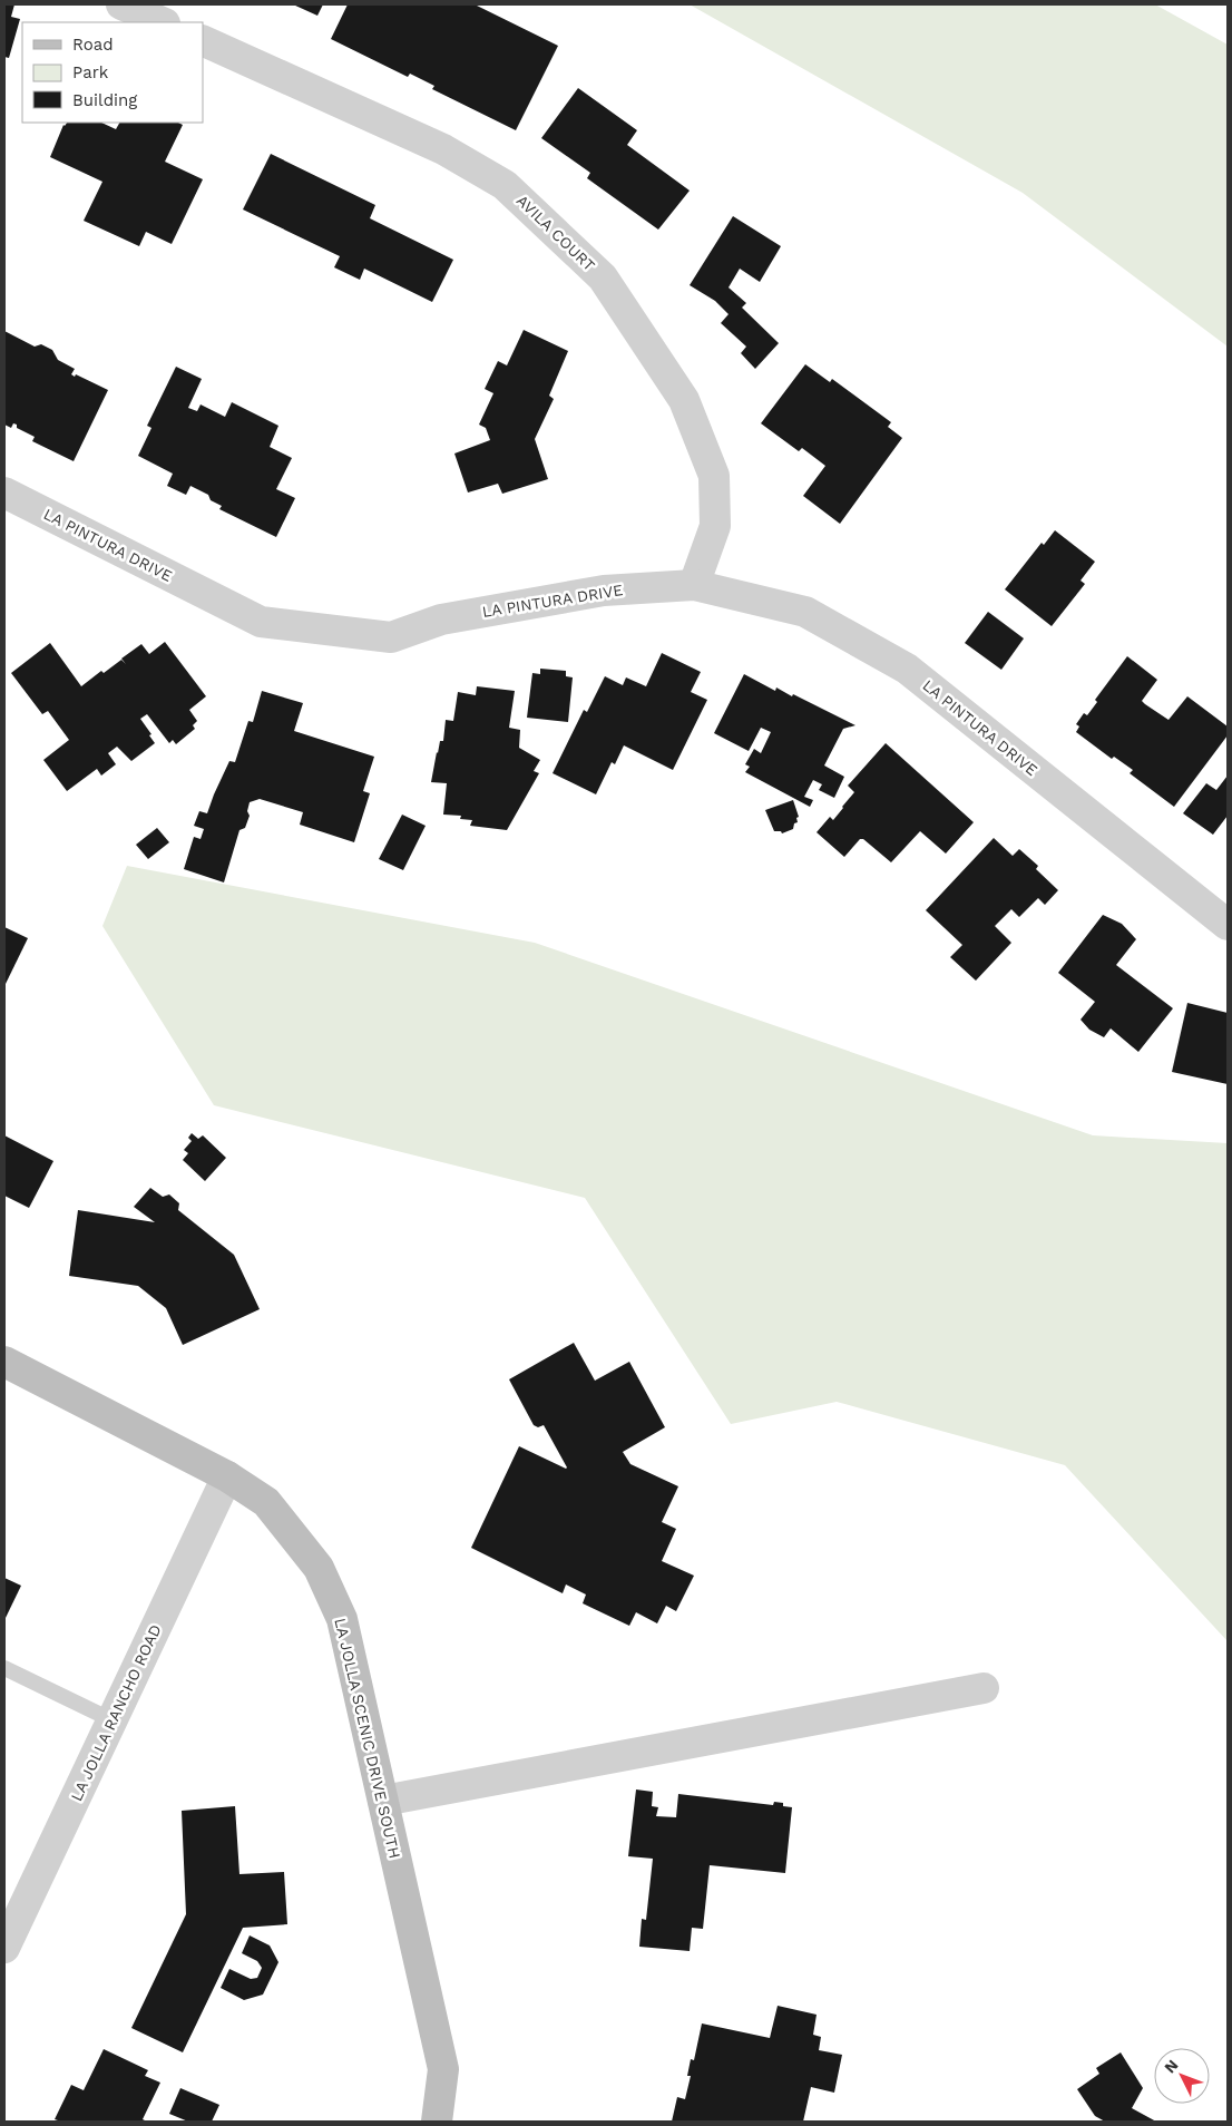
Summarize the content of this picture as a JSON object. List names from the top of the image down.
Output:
{
  "streets": {
    "street": [
      "AVILA COURT",
      "LA PINTURA DRIVE",
      "LA JOLLA RANCHO ROAD",
      "LA JOLLA SCENIC DRIVE SOUTH"
    ]
  },
  "crossings": [
    ["AVILA COURT", "LA PINTURA DRIVE"],
    ["LA JOLLA RANCHO ROAD", "LA JOLLA SCENIC DRIVE SOUTH"]
  ],
  "legend": ["Road", "Park", "Building"],
  "north": "top left"
}
